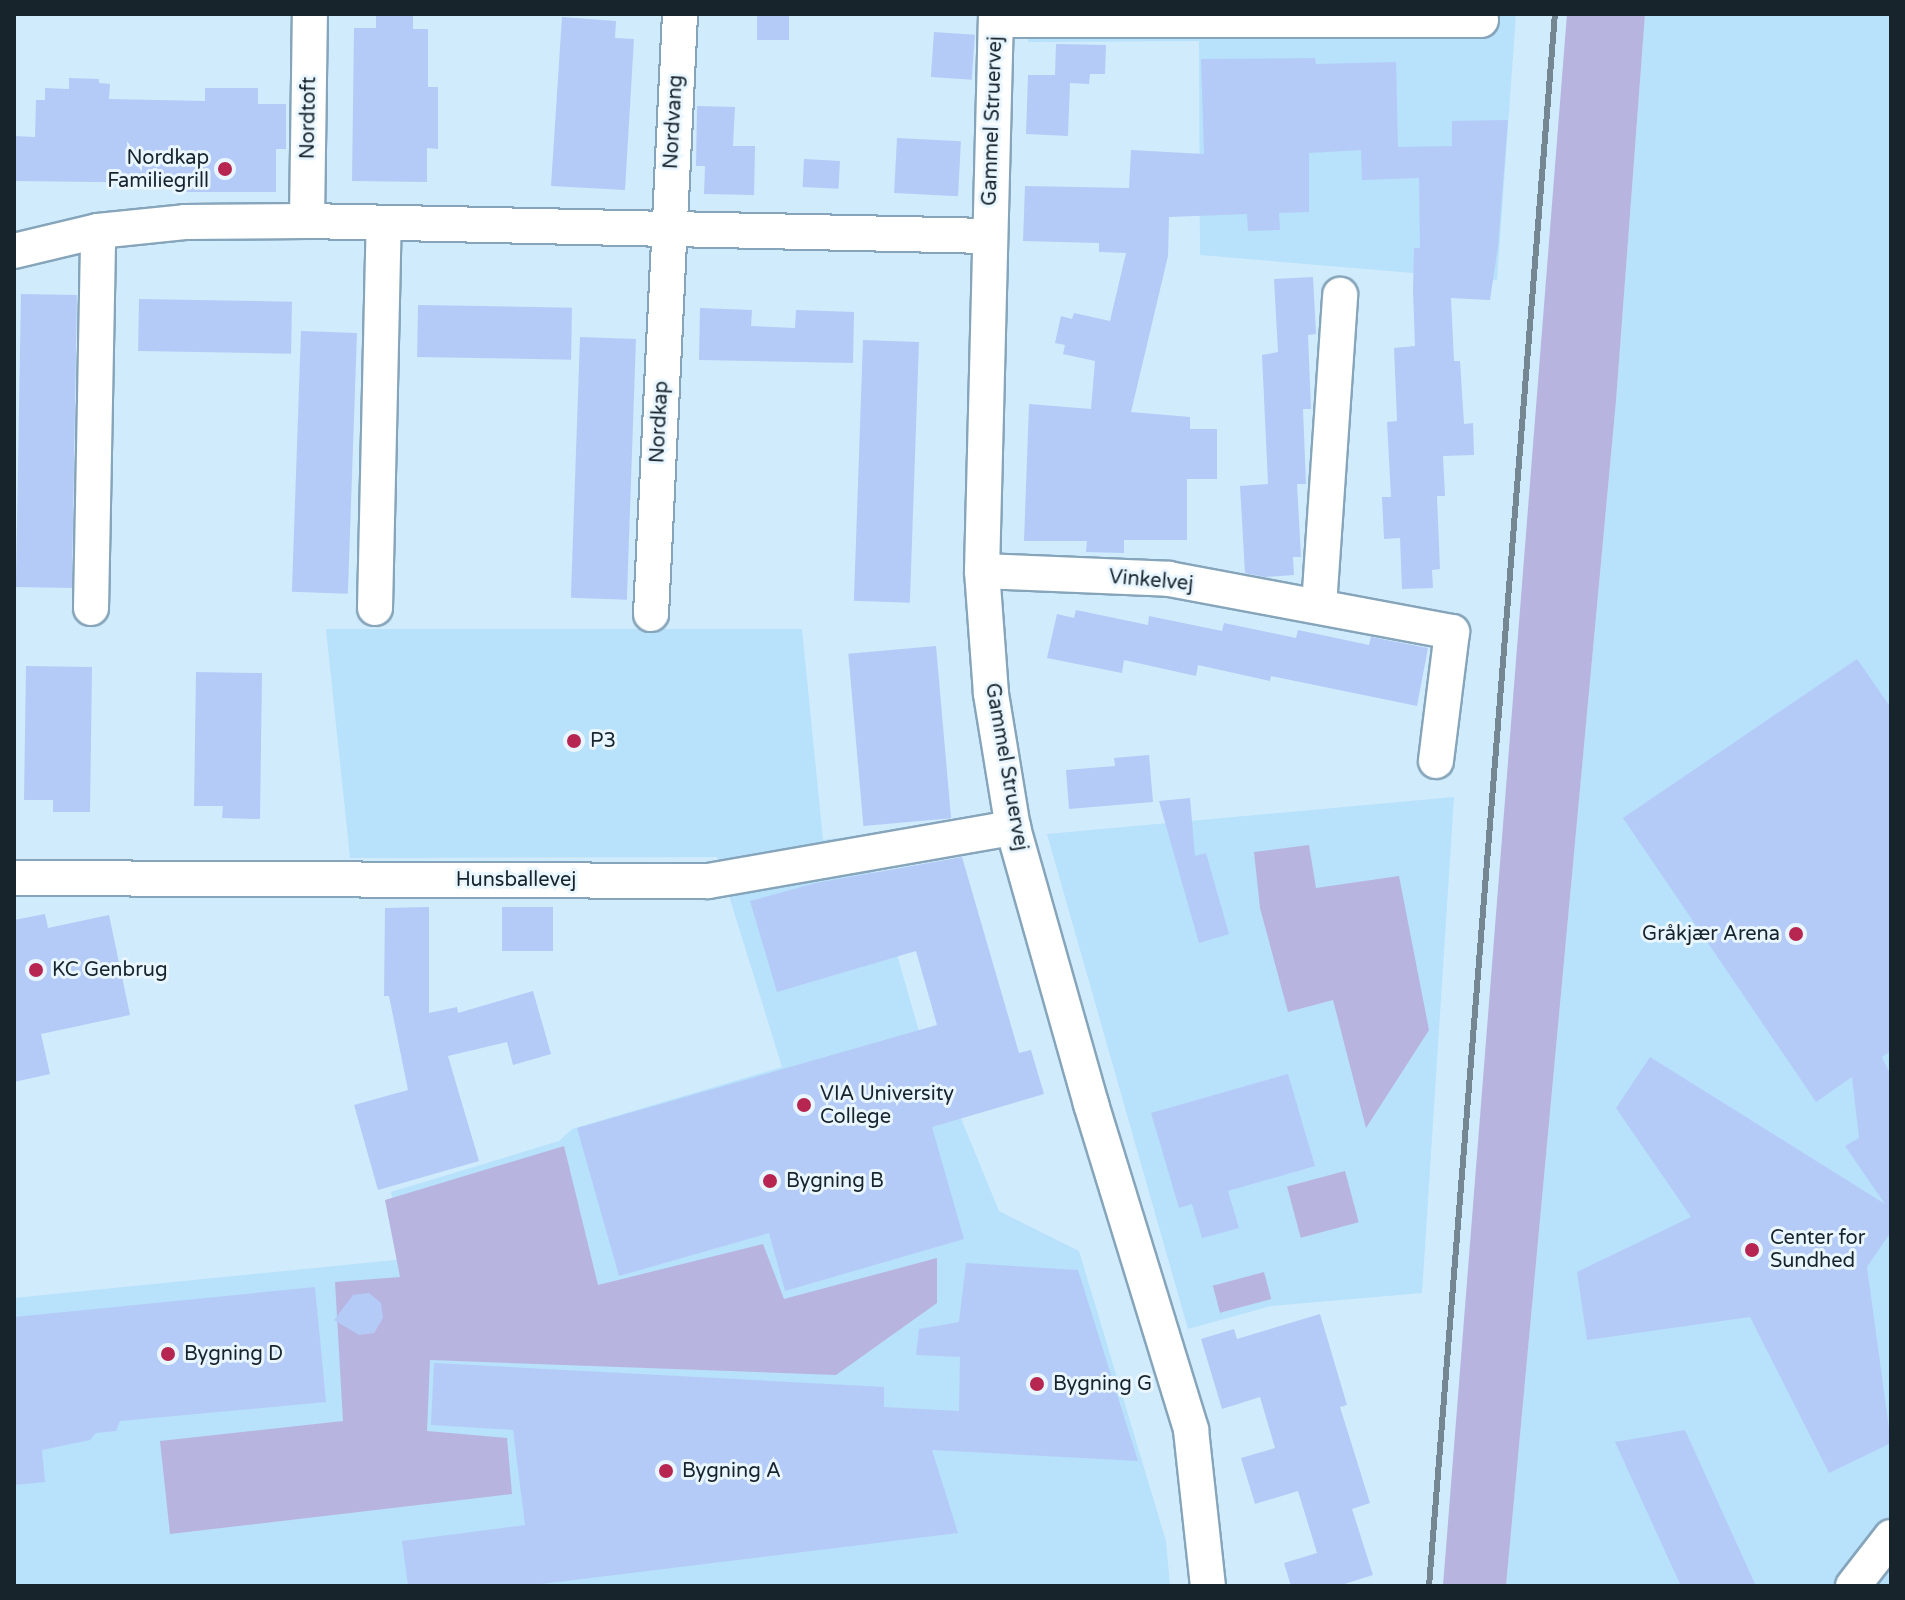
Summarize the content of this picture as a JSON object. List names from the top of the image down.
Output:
{
  "streets": {
    "street": [
      "Nordtoft",
      "Gammel Struervej",
      "Nordvang",
      "Nordkap",
      "Vinkelvej",
      "Hunsballevej"
    ]
  },
  "crossings": [
    ["Gammel Struervej", "Vinkelvej"],
    ["Gammel Struervej", "Hunsballevej"],
    ["Nordvang", "Nordkap"]
  ],
  "places": [
    "Nordkap Familiegrill",
    "P3",
    "Gråkjær Arena",
    "KC Genbrug",
    "VIA University College",
    "Bygning B",
    "Center for Sundhed",
    "Bygning D",
    "Bygning G",
    "Bygning A"
  ]
}
